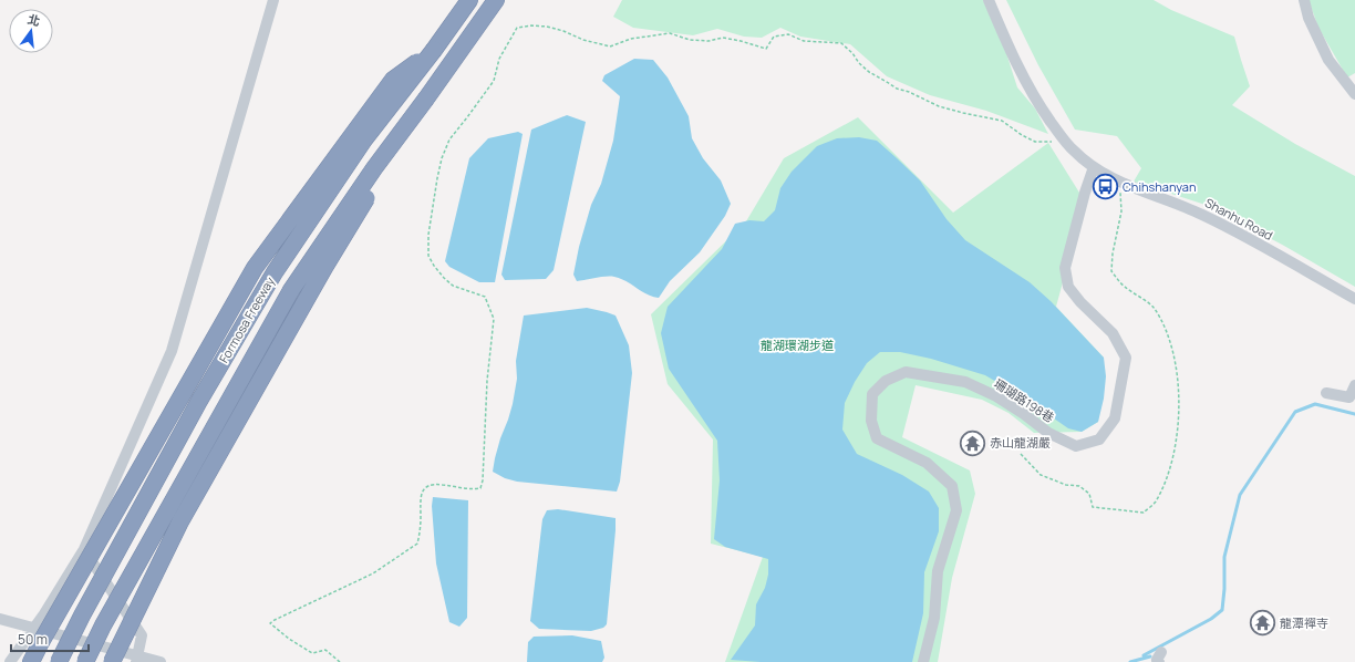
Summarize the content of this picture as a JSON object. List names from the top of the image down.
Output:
{
  "streets": {
    "highway": ["Formosa Freeway"],
    "street": ["Shanhu Road", "珊瑚路198巷"]
  },
  "crossings": [
    ["Shanhu Road", "珊瑚路198巷"]
  ],
  "parks": ["龍湖環湖步道"],
  "places": {
    "bus stop": ["Chihshanyan"],
    "temple": ["赤山龍湖嚴", "龍潭禪寺"]
  },
  "scale_bar": "50 m",
  "north": "top"
}
